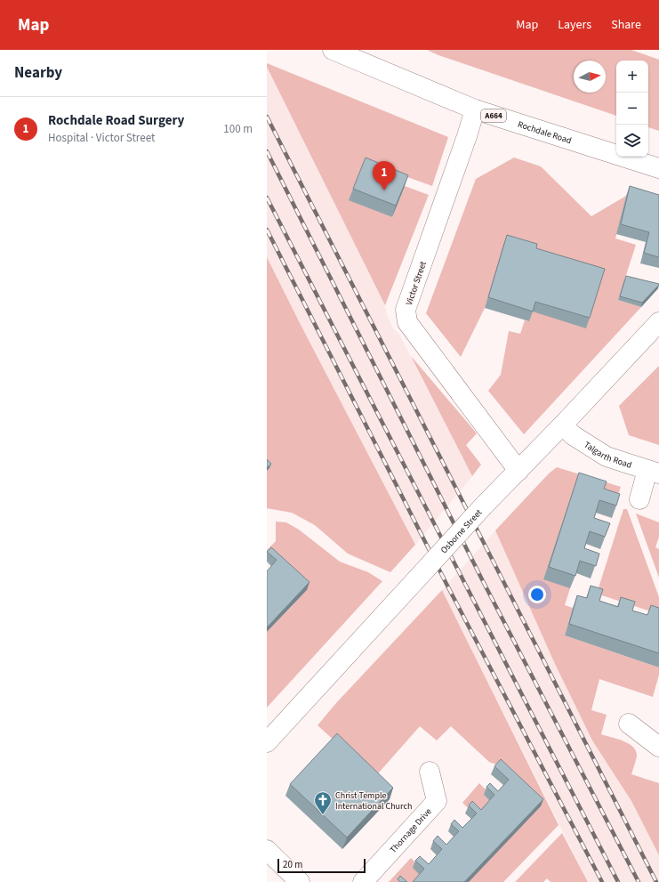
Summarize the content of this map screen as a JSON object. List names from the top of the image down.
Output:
{
  "streets": {
    "main road": [
      "A664",
      "Rochdale Road",
      "Victor Street",
      "Talgarth Road",
      "Osborne Street",
      "Thornage Drive"
    ]
  },
  "crossings": [
    ["Rochdale Road", "Victor Street"],
    ["Victor Street", "Osborne Street"],
    ["Talgarth Road", "Osborne Street"]
  ],
  "places": {
    "church": ["Christ Temple International Church"]
  },
  "scale_bar": "20 m",
  "north": "right",
  "page": {
    "header": "Map",
    "nav": ["Map", "Layers", "Share"],
    "heading": "Nearby",
    "map_buttons": ["+", "−"],
    "list": [
      {
        "mark": "1",
        "name": "Rochdale Road Surgery",
        "note": "Hospital · Victor Street",
        "value": "100 m"
      }
    ],
    "pins": "1",
    "scale": "20 m"
  }
}
